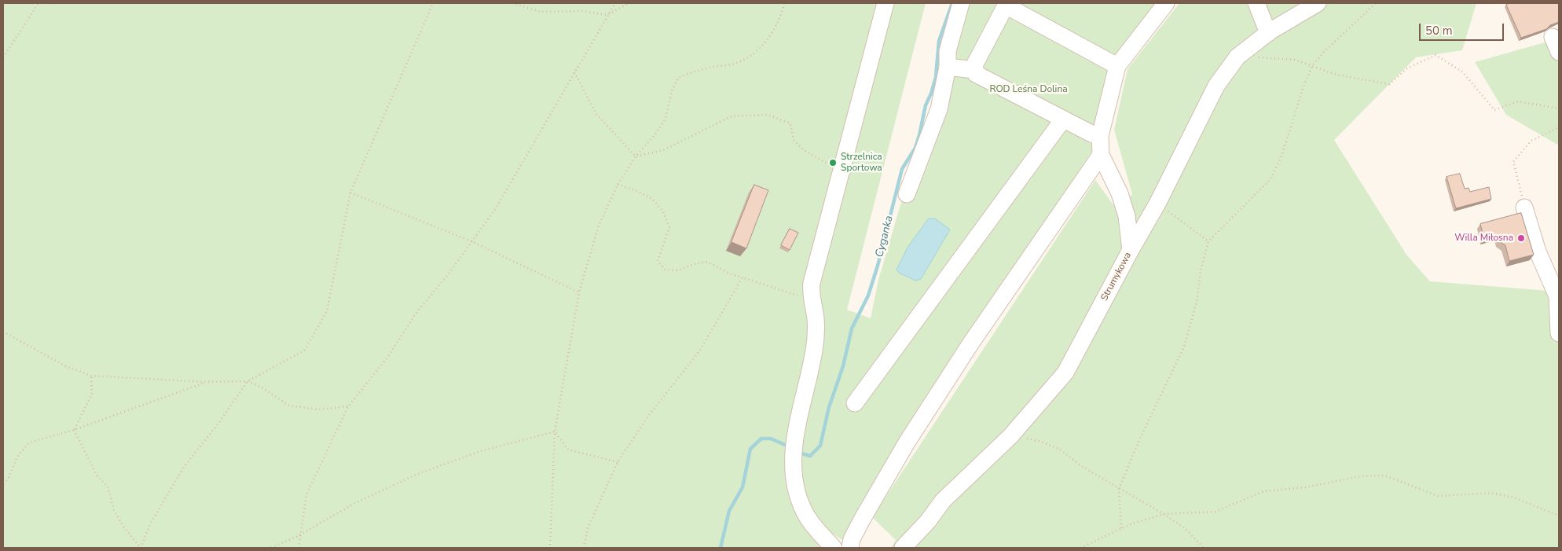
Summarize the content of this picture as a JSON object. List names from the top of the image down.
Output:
{
  "streets": {
    "street": ["Strumykowa"]
  },
  "water": ["Cyganka"],
  "parks": ["ROD Leśna Dolina"],
  "places": ["Strzelnica Sportowa", "Willa Miłosna"],
  "scale_bar": "50 m"
}
